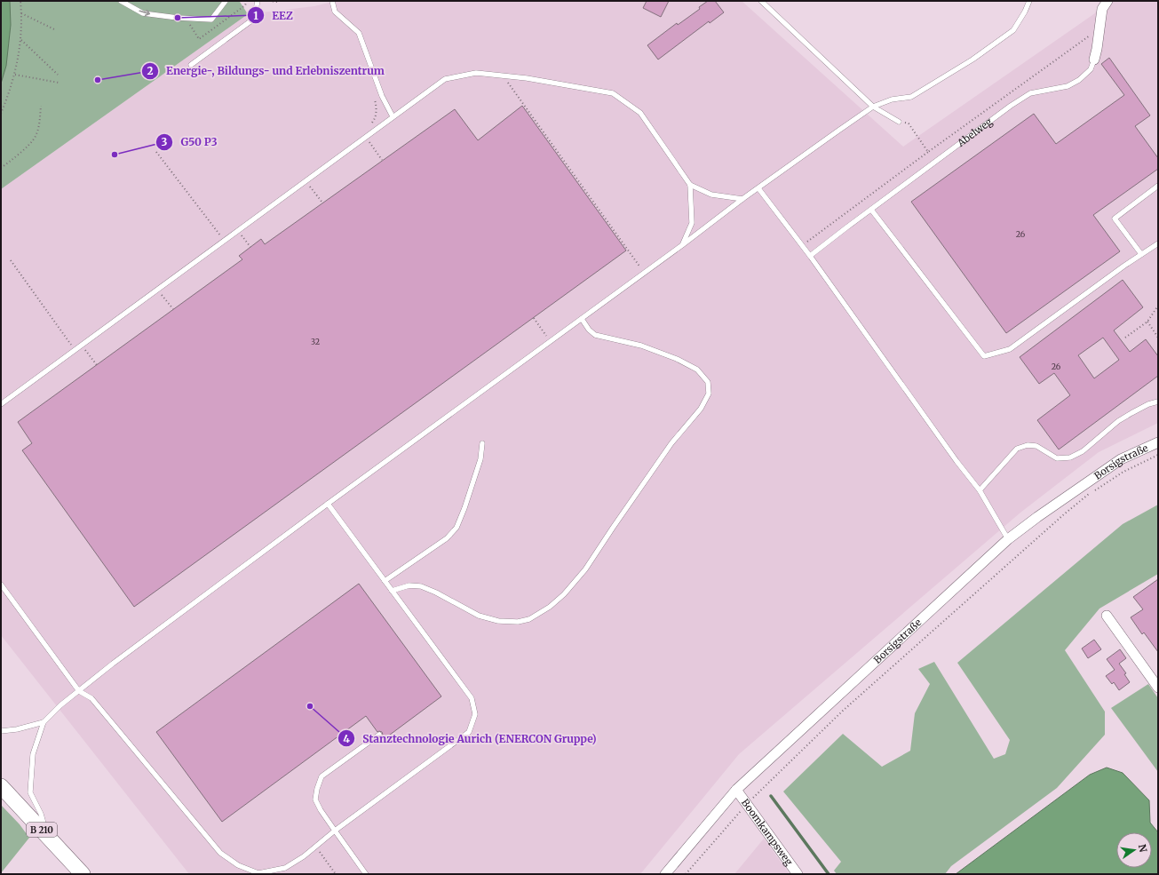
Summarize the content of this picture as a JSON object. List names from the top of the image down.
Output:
{
  "streets": {
    "main road": ["B 210"],
    "street": ["Abelweg", "Borsigstraße", "Boomkampsweg"]
  },
  "crossings": [
    ["Borsigstraße", "Boomkampsweg"]
  ],
  "places": [
    "EEZ",
    "Energie-, Bildungs- und Erlebniszentrum",
    "G50 P3",
    "Stanztechnologie Aurich (ENERCON Gruppe)"
  ],
  "house_numbers": ["26", "32", "26"],
  "north": "right"
}
